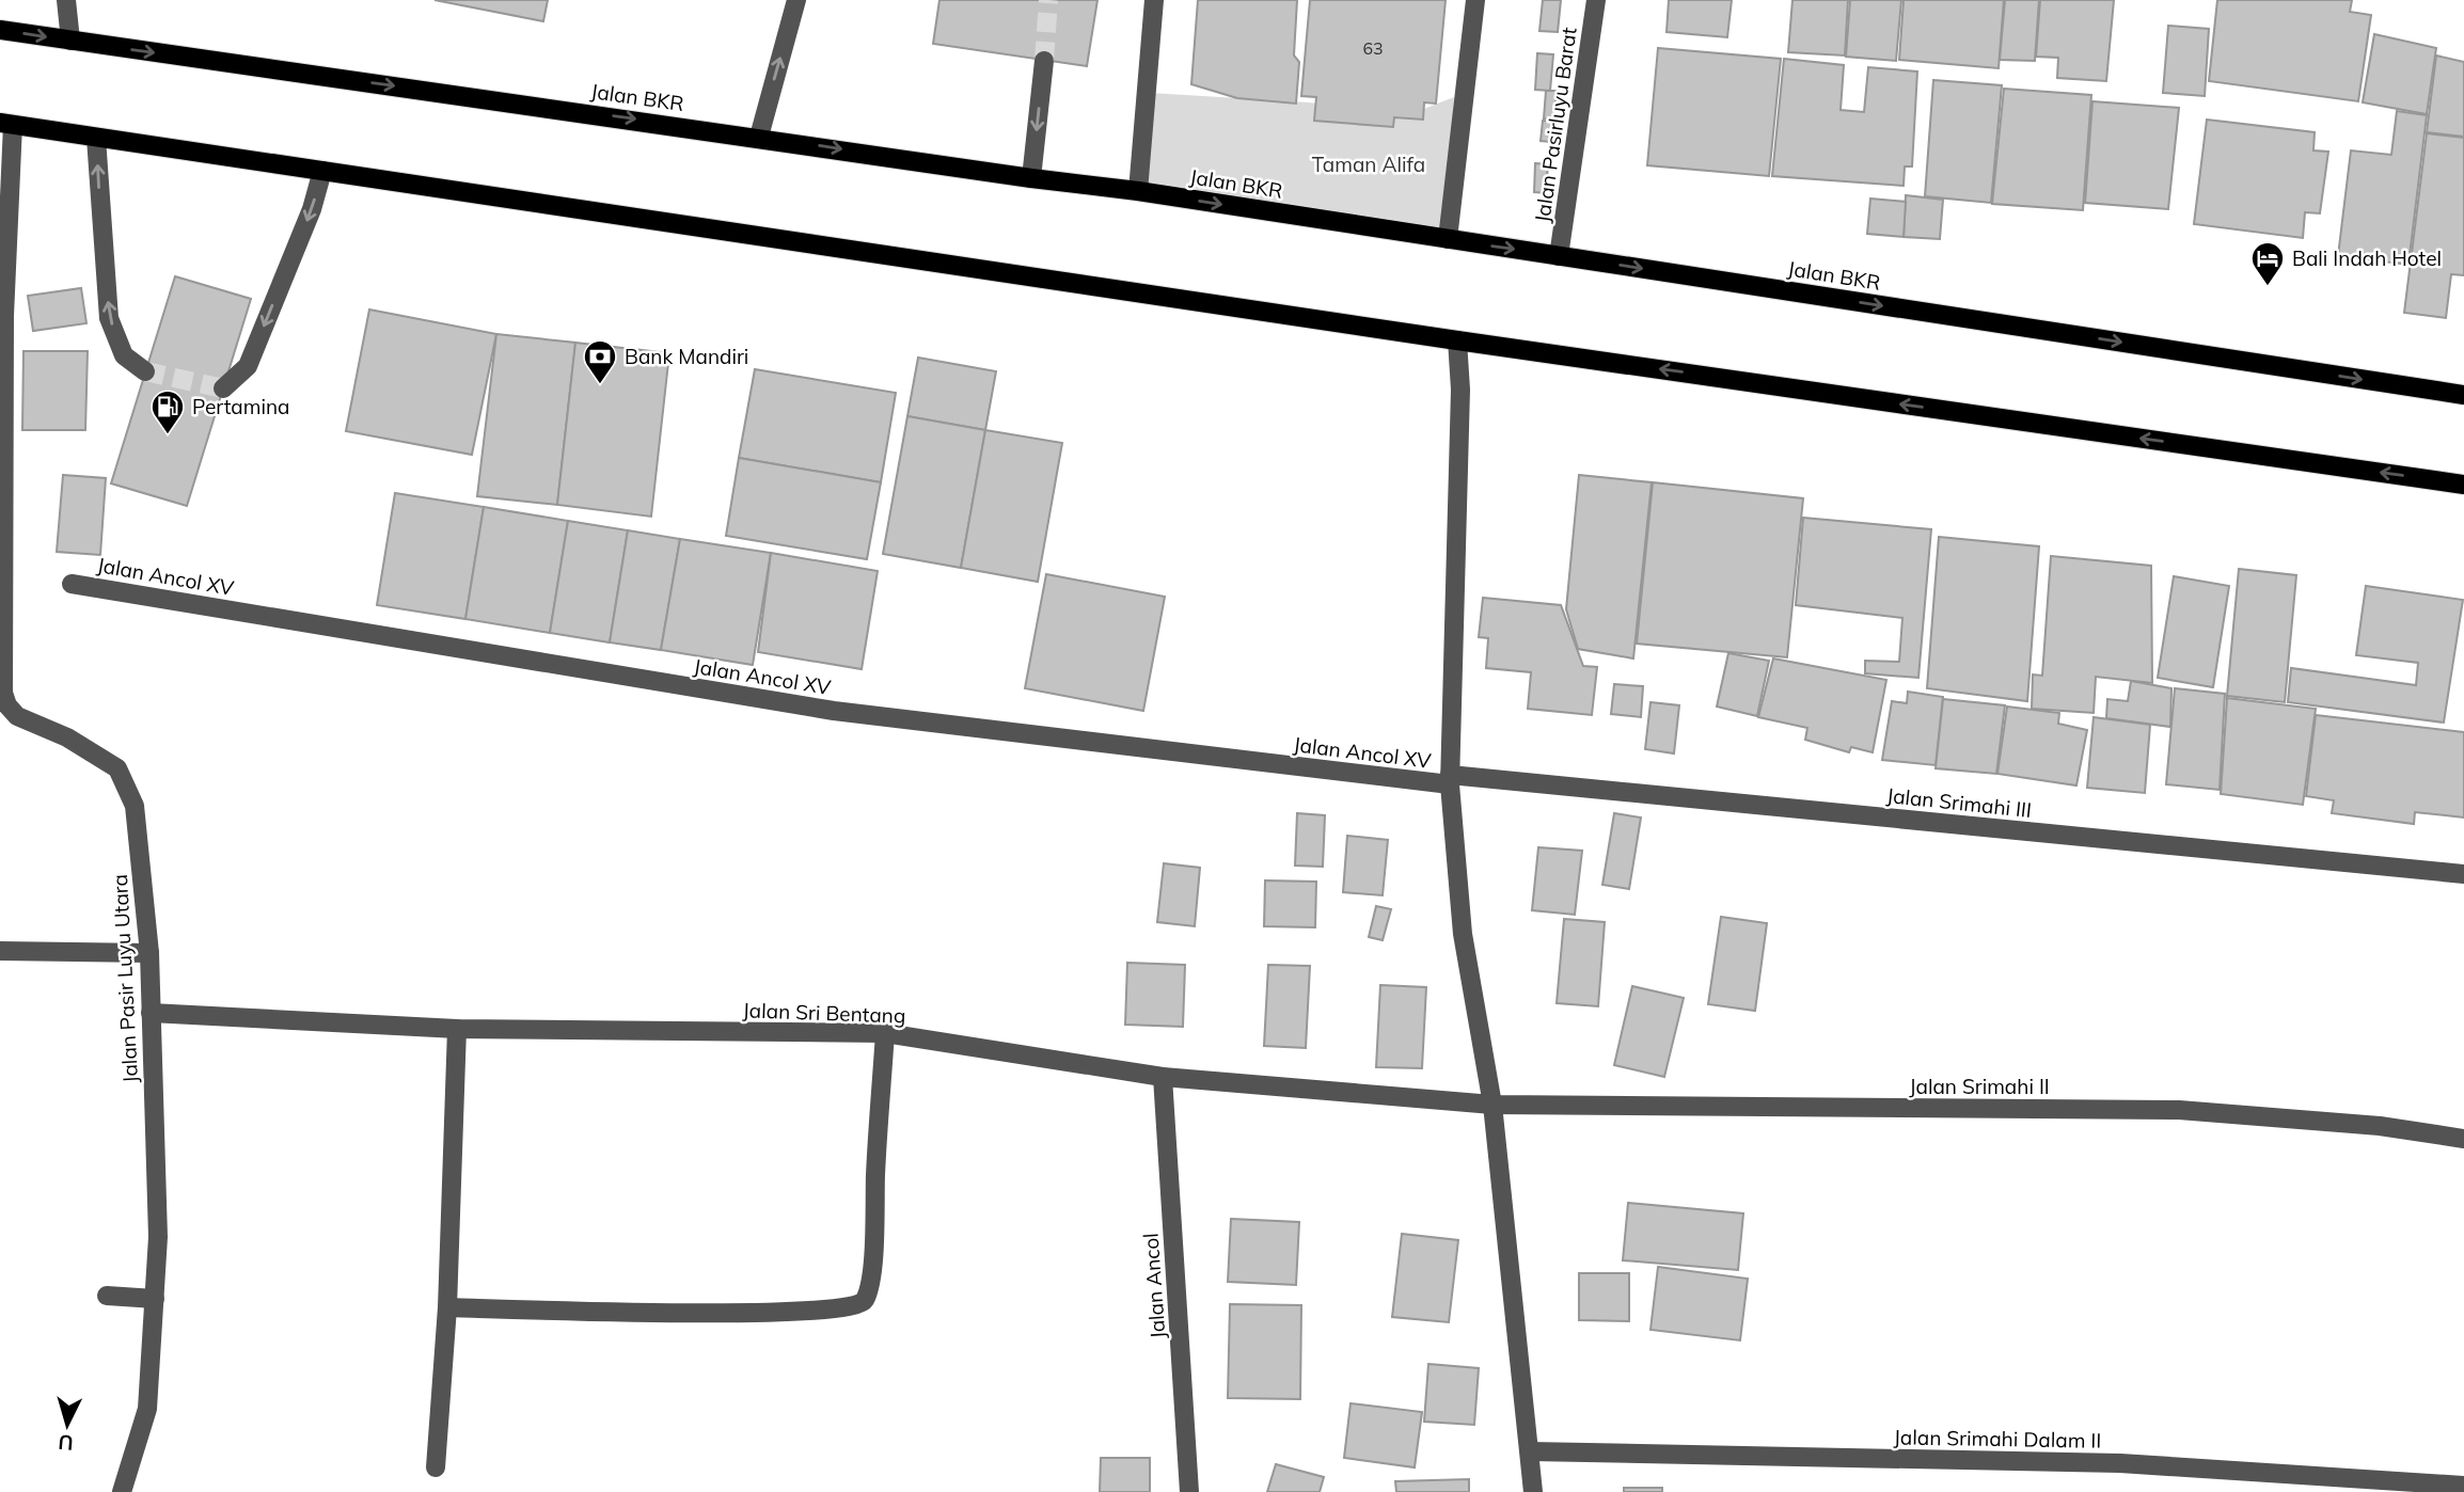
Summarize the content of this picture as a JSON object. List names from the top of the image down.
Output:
{
  "streets": {
    "main road": ["Jalan BKR"],
    "street": [
      "Jalan Pasirluyu Barat",
      "Jalan Ancol XV",
      "Jalan Srimahi III",
      "Jalan Pasir Luyu Utara",
      "Jalan Sri Bentang",
      "Jalan Srimahi II",
      "Jalan Ancol",
      "Jalan Srimahi Dalam II"
    ]
  },
  "crossings": [
    ["Jalan BKR", "Jalan Pasirluyu Barat"],
    ["Jalan Ancol XV", "Jalan Srimahi III"],
    ["Jalan Pasir Luyu Utara", "Jalan Sri Bentang"],
    ["Jalan Sri Bentang", "Jalan Srimahi II"],
    ["Jalan Sri Bentang", "Jalan Ancol"]
  ],
  "parks": ["Taman Alifa"],
  "places": {
    "hotel": ["Bali Indah Hotel"],
    "bank": ["Bank Mandiri"],
    "fuel station": ["Pertamina"]
  },
  "house_numbers": ["63"],
  "north": "bottom"
}
